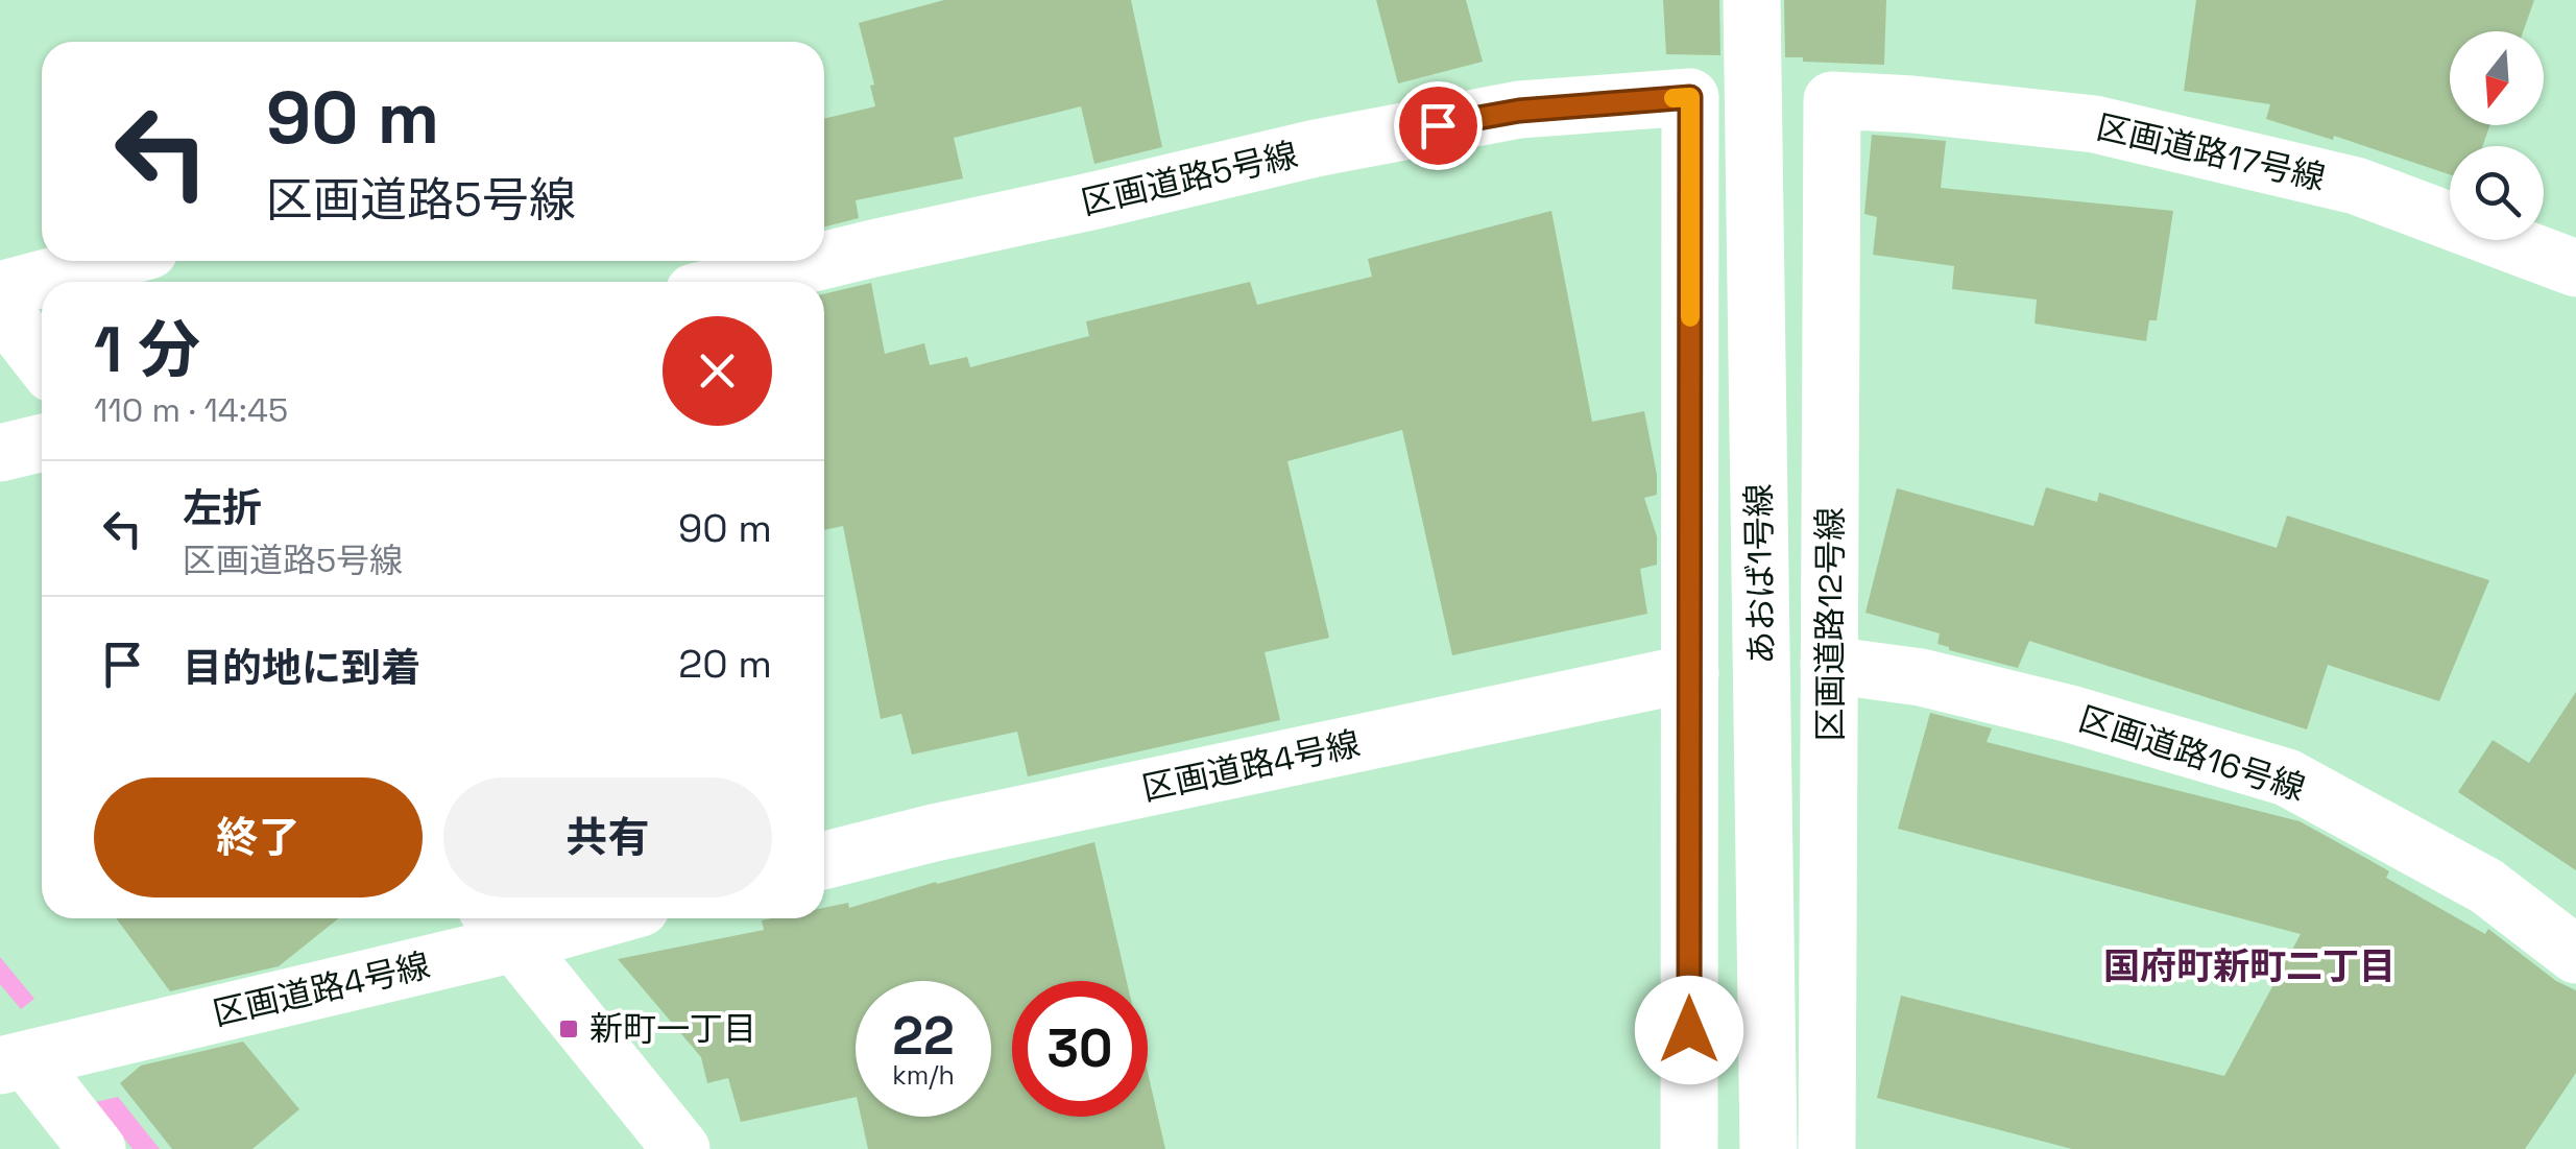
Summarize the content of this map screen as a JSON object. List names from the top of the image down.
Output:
{
  "streets": {
    "street": [
      "区画道路17号線",
      "区画道路5号線",
      "あおば1号線",
      "区画道路12号線",
      "区画道路16号線",
      "区画道路4号線"
    ]
  },
  "crossings": [
    ["区画道路17号線", "区画道路12号線"],
    ["区画道路5号線", "区画道路4号線"],
    ["区画道路12号線", "区画道路16号線"]
  ],
  "districts": ["国府町新町二丁目"],
  "places": {
    "transit": ["新町一丁目"]
  },
  "north": "bottom",
  "page": {
    "turn": ["90 m", "区画道路5号線"],
    "heading": ["1 分", "110 m · 14:45"],
    "list": [
      {
        "name": "左折",
        "note": "区画道路5号線",
        "value": "90 m"
      },
      {
        "name": "目的地に到着",
        "value": "20 m"
      }
    ],
    "buttons": ["終了", "共有"],
    "speed": "22 km/h",
    "limit": "30"
  }
}
